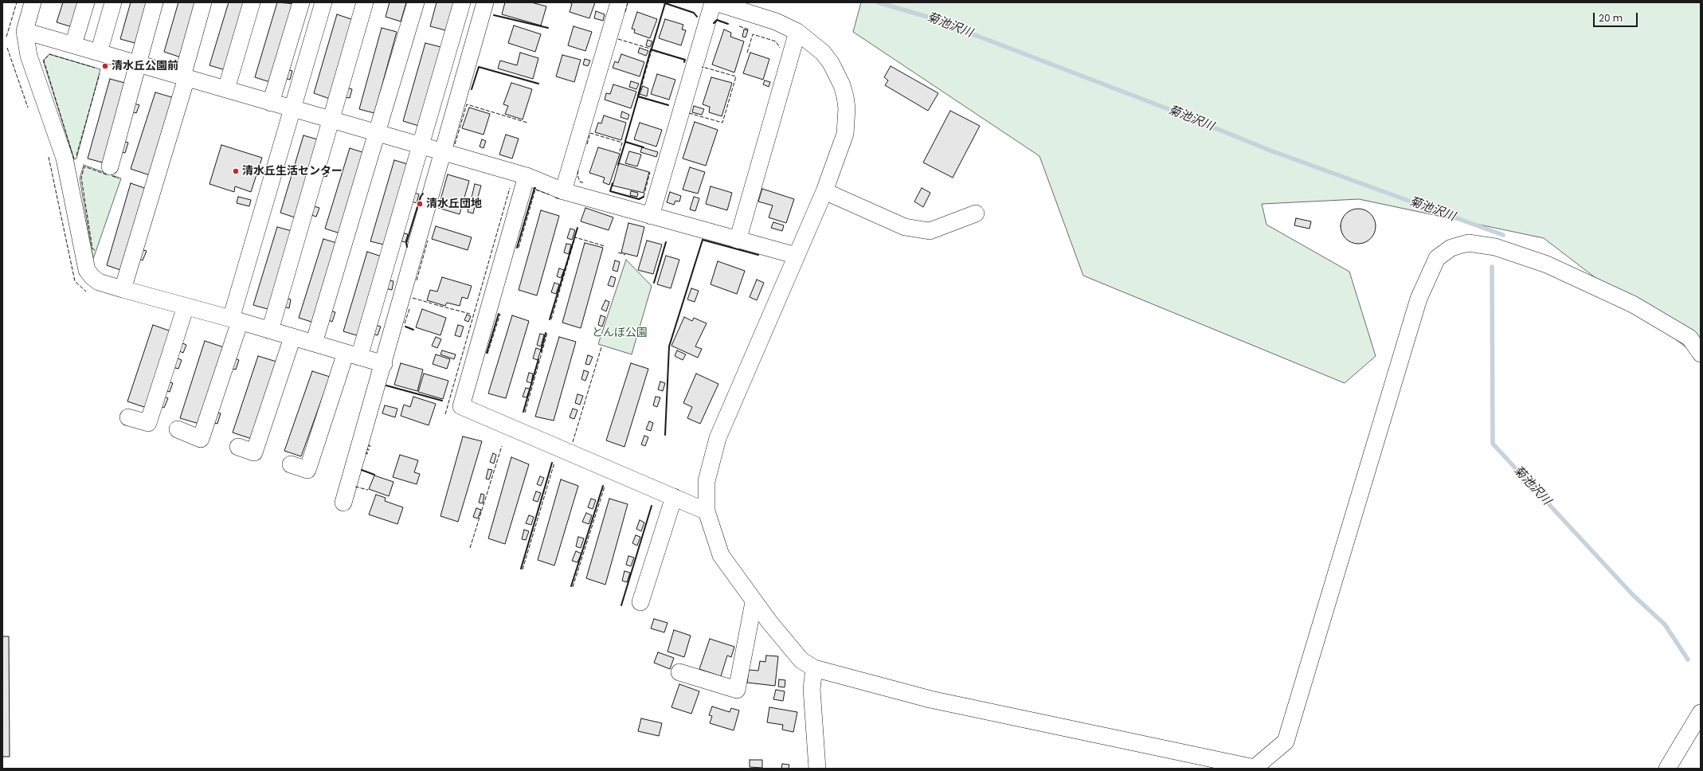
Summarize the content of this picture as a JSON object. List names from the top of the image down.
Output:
{
  "water": ["菊池沢川"],
  "parks": ["とんぼ公園"],
  "places": ["清水丘公園前", "清水丘生活センター", "清水丘団地"],
  "scale_bar": "20 m"
}
